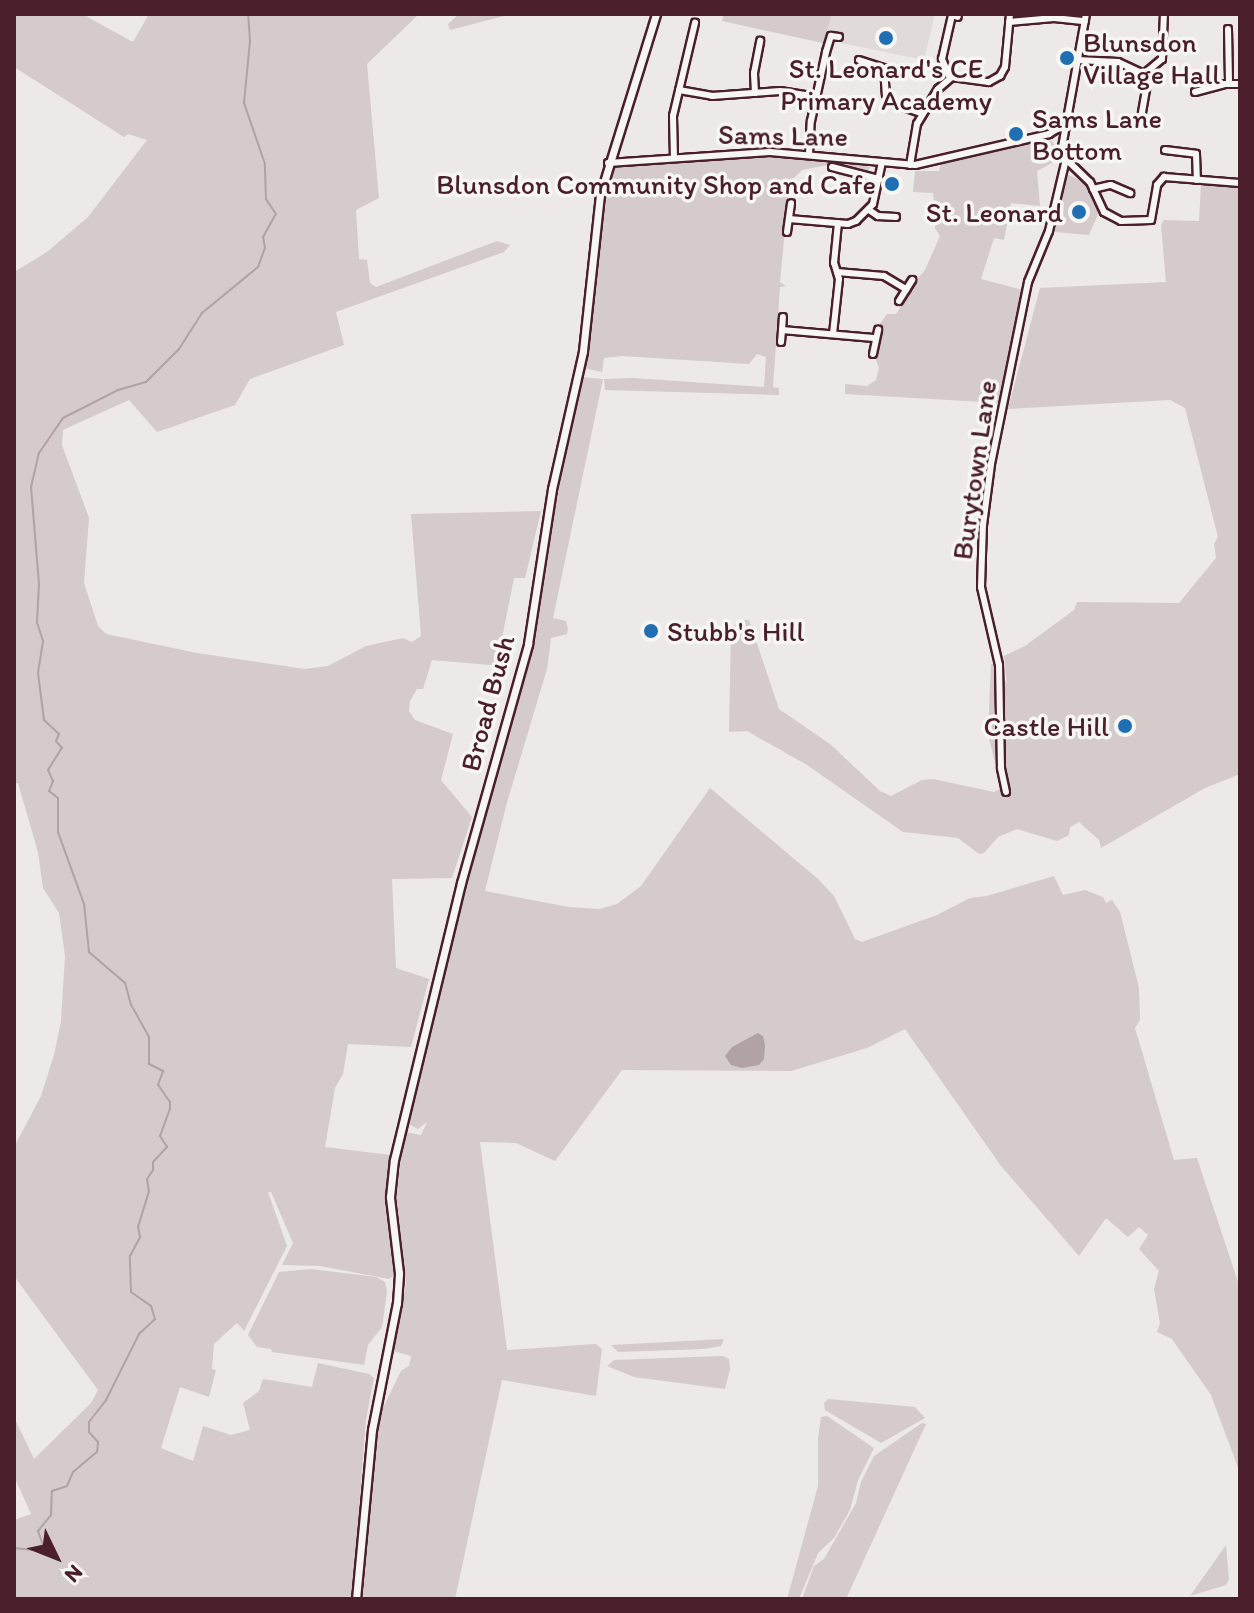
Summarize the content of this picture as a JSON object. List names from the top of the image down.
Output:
{
  "streets": {
    "main road": ["Broad Bush"],
    "street": ["Sams Lane", "Burytown Lane"]
  },
  "crossings": [
    ["Sams Lane", "Broad Bush"]
  ],
  "places": [
    "St. Leonard's CE Primary Academy",
    "Blunsdon Village Hall",
    "Sams Lane Bottom",
    "Blunsdon Community Shop and Cafe",
    "St. Leonard",
    "Stubb's Hill",
    "Castle Hill"
  ],
  "north": "bottom right"
}
